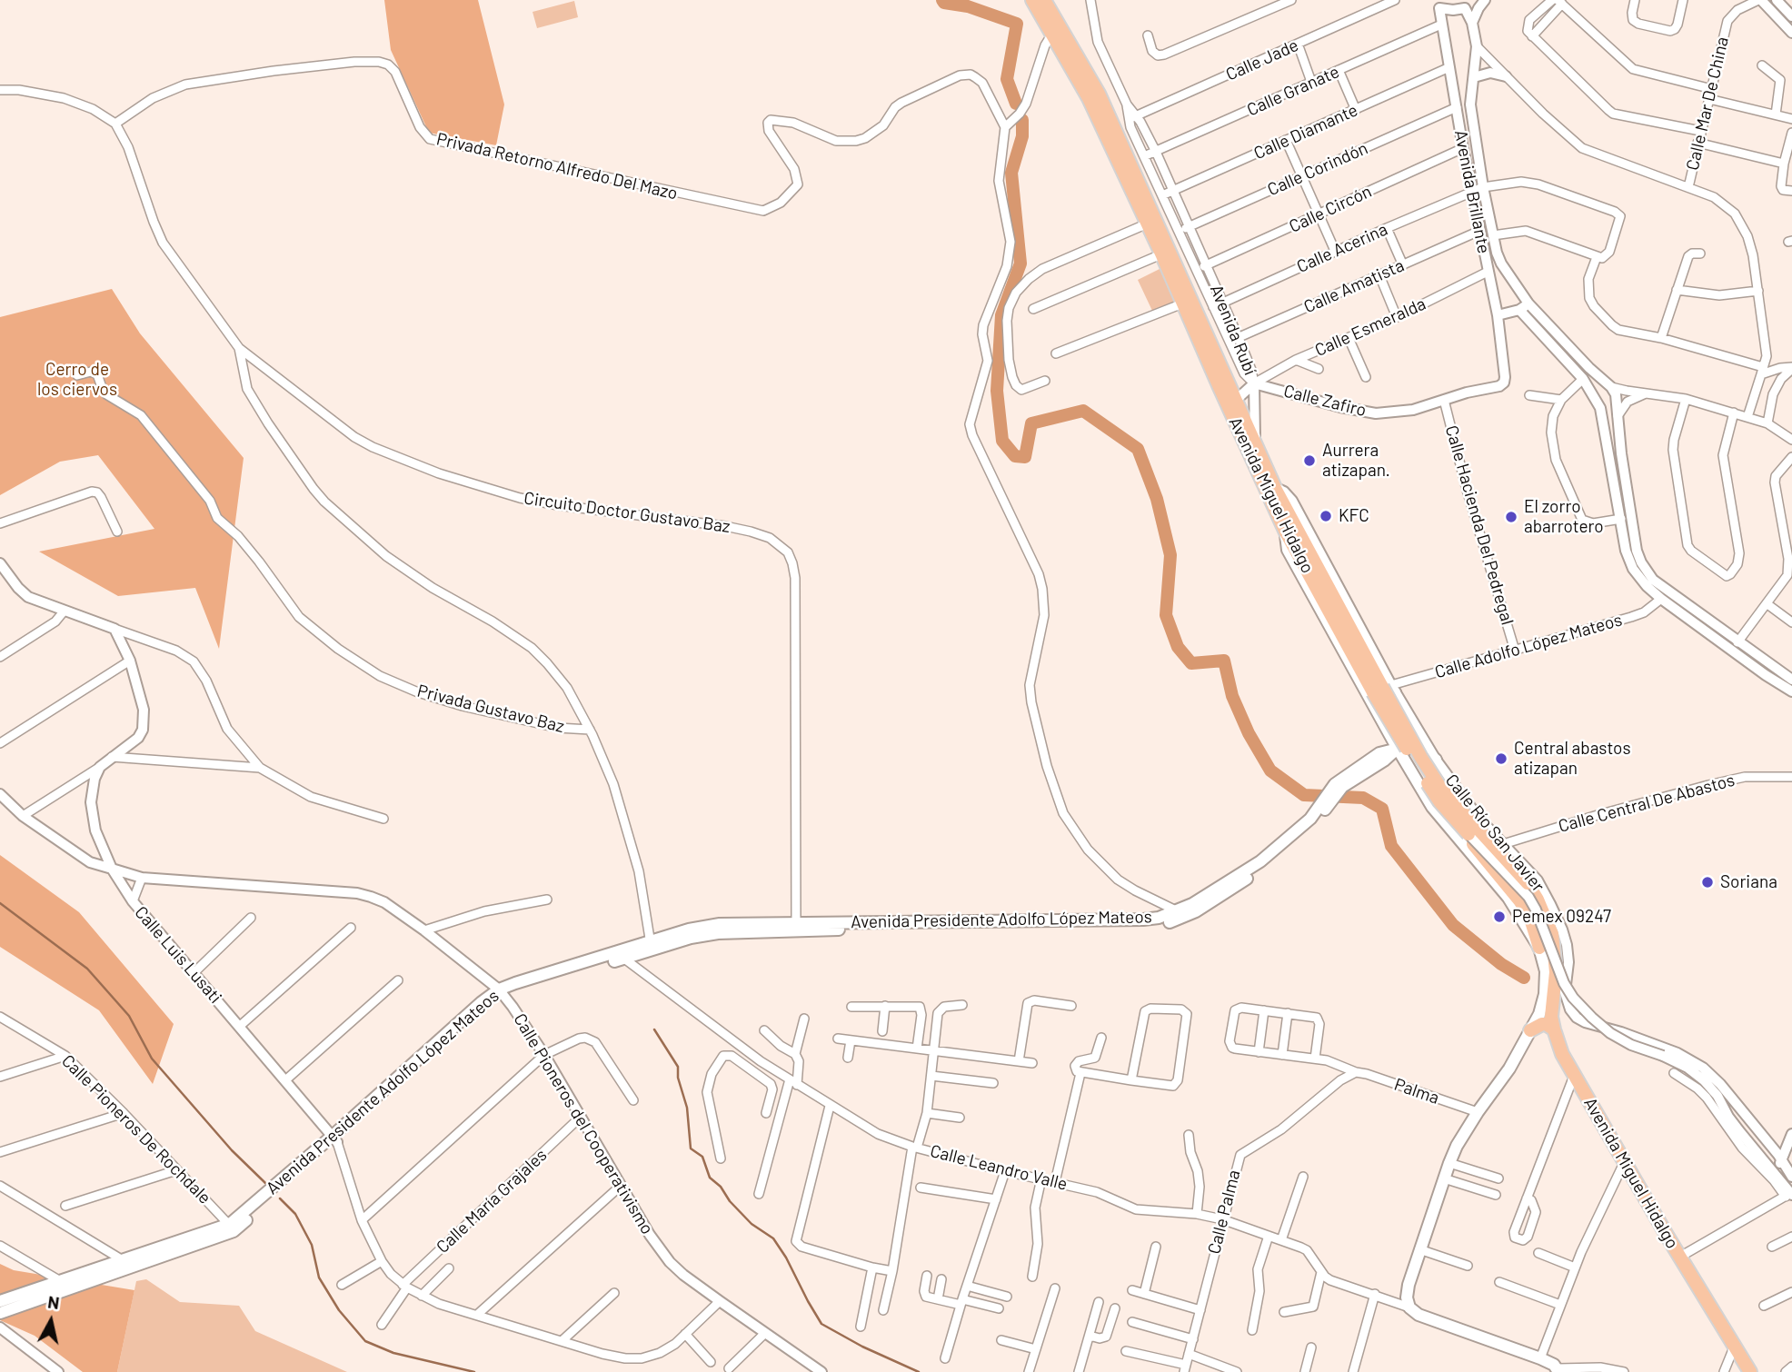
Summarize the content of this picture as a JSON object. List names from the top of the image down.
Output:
{
  "streets": {
    "main road": ["Avenida Miguel Hidalgo", "Calle Río San Javier", "Avenida Presidente Adolfo López Mateos"],
    "street": [
      "Calle Jade",
      "Calle Granate",
      "Calle Mar De China",
      "Calle Diamante",
      "Privada Retorno Alfredo Del Mazo",
      "Calle Corindón",
      "Avenida Brillante",
      "Calle Circón",
      "Calle Acerina",
      "Calle Amatista",
      "Calle Esmeralda",
      "Avenida Rubí",
      "Calle Zafiro",
      "Circuito Doctor Gustavo Baz",
      "Calle Hacienda Del Pedregal",
      "Calle Adolfo López Mateos",
      "Privada Gustavo Baz",
      "Calle Central De Abastos",
      "Calle Luis Lusati",
      "Palma",
      "Calle Pioneros del Cooperativismo",
      "Calle Pioneros De Rochdale",
      "Calle Leandro Valle",
      "Calle María Grajales",
      "Calle Palma"
    ]
  },
  "crossings": [
    ["Calle Jade", "Avenida Rubí"],
    ["Calle Granate", "Avenida Brillante"],
    ["Calle Granate", "Avenida Rubí"],
    ["Calle Diamante", "Avenida Brillante"],
    ["Calle Diamante", "Avenida Rubí"],
    ["Calle Corindón", "Avenida Brillante"],
    ["Calle Corindón", "Avenida Rubí"],
    ["Avenida Brillante", "Calle Circón"],
    ["Avenida Brillante", "Calle Acerina"],
    ["Avenida Brillante", "Calle Amatista"],
    ["Avenida Brillante", "Calle Esmeralda"],
    ["Avenida Brillante", "Calle Zafiro"],
    ["Calle Circón", "Avenida Rubí"],
    ["Calle Acerina", "Avenida Rubí"],
    ["Calle Amatista", "Avenida Rubí"],
    ["Calle Esmeralda", "Avenida Rubí"],
    ["Calle Esmeralda", "Calle Zafiro"],
    ["Avenida Rubí", "Calle Zafiro"],
    ["Calle Zafiro", "Calle Hacienda Del Pedregal"],
    ["Avenida Miguel Hidalgo", "Calle Adolfo López Mateos"],
    ["Avenida Miguel Hidalgo", "Calle Río San Javier"],
    ["Circuito Doctor Gustavo Baz", "Avenida Presidente Adolfo López Mateos"],
    ["Calle Hacienda Del Pedregal", "Calle Adolfo López Mateos"],
    ["Calle Adolfo López Mateos", "Calle Río San Javier"],
    ["Calle Central De Abastos", "Calle Río San Javier"],
    ["Calle Río San Javier", "Avenida Presidente Adolfo López Mateos"],
    ["Avenida Presidente Adolfo López Mateos", "Calle Luis Lusati"],
    ["Avenida Presidente Adolfo López Mateos", "Calle Pioneros del Cooperativismo"],
    ["Avenida Presidente Adolfo López Mateos", "Calle Pioneros De Rochdale"],
    ["Avenida Presidente Adolfo López Mateos", "Calle Leandro Valle"],
    ["Calle Luis Lusati", "Calle Pioneros del Cooperativismo"],
    ["Palma", "Calle Palma"],
    ["Calle Pioneros del Cooperativismo", "Calle María Grajales"],
    ["Calle Leandro Valle", "Calle Palma"]
  ],
  "parks": ["Cerro de los ciervos"],
  "places": [
    "Aurrera atizapan.",
    "KFC",
    "El zorro abarrotero",
    "Central abastos atizapan",
    "Soriana",
    "Pemex 09247"
  ],
  "north": "top"
}
